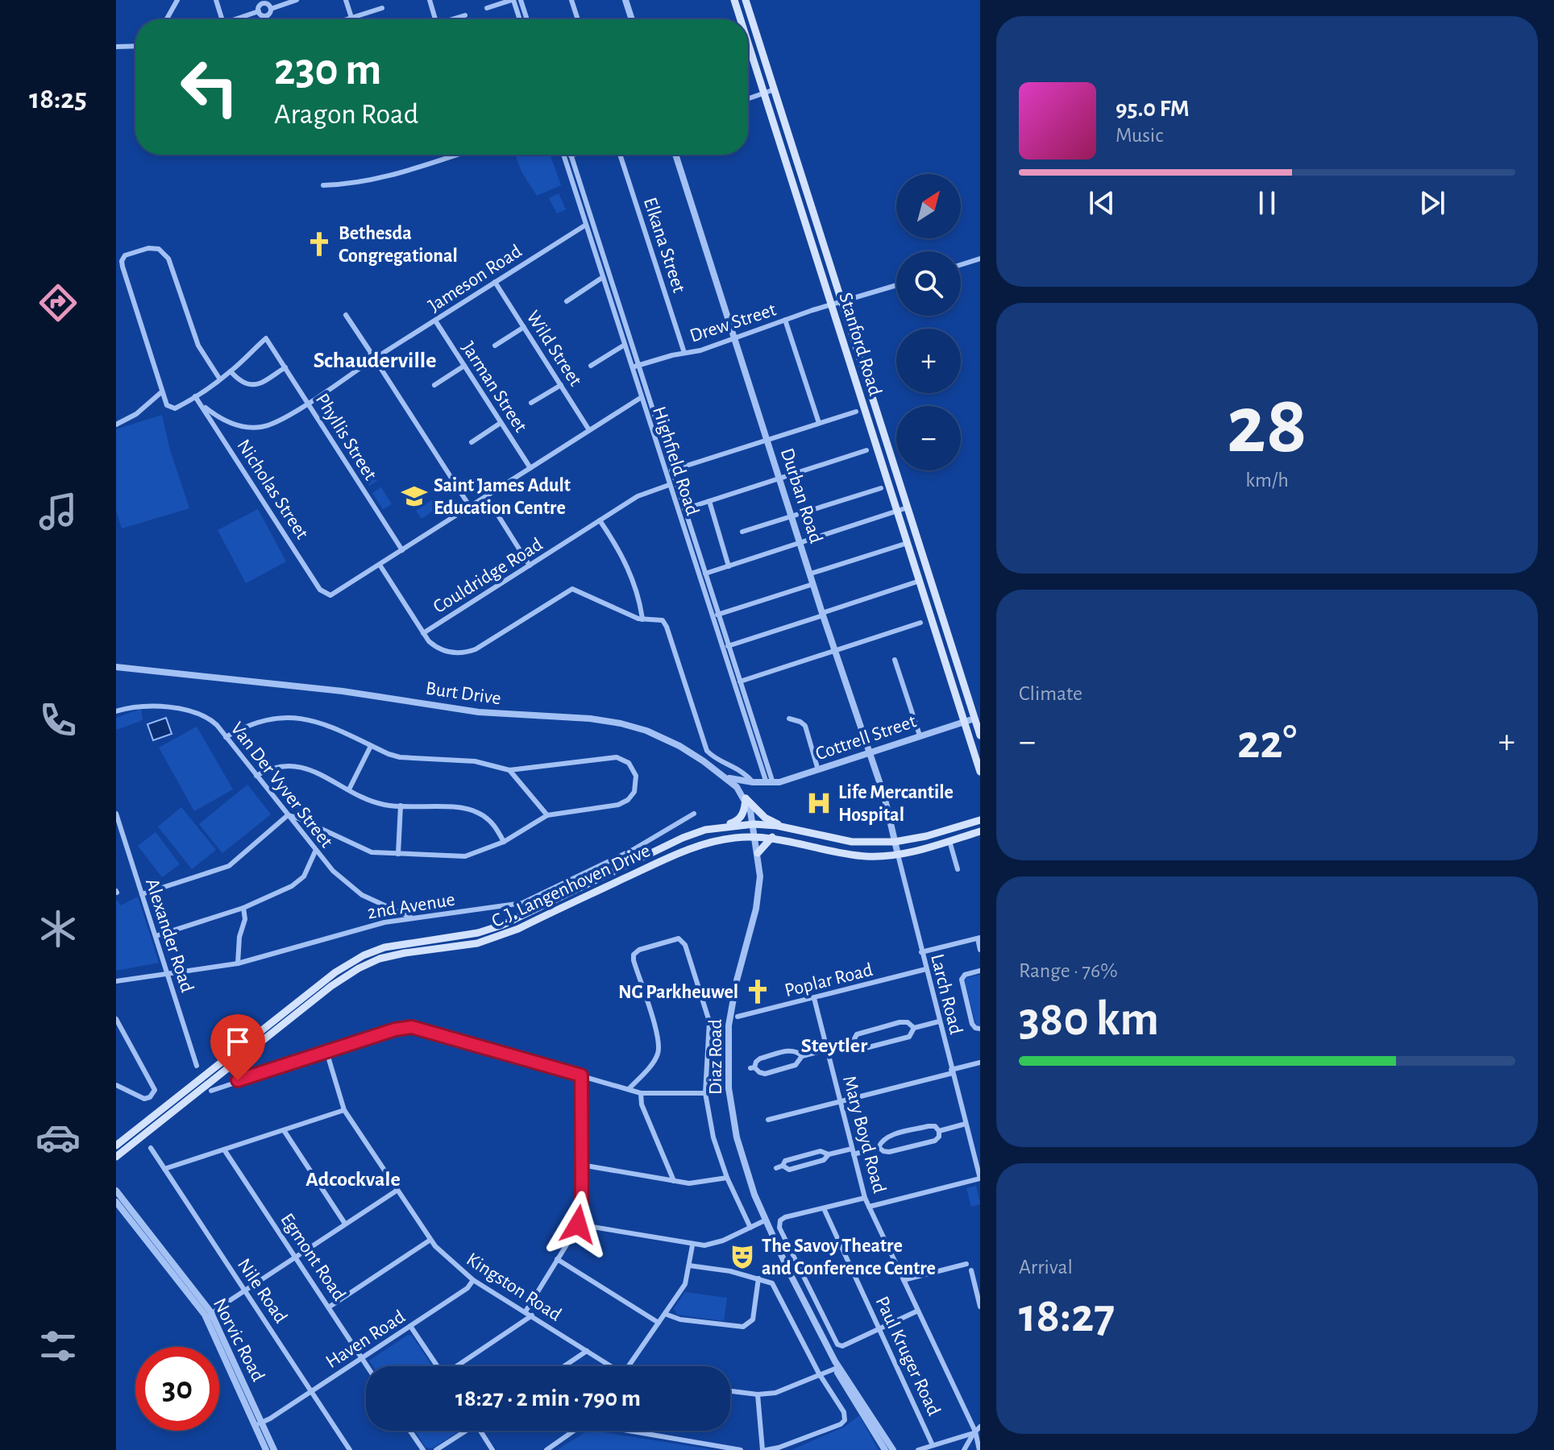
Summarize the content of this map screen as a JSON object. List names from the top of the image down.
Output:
{
  "streets": {
    "main road": ["Stanford Road", "C.J. Langenhoven Drive"],
    "street": [
      "Elkana Street",
      "Jameson Road",
      "Drew Street",
      "Wild Street",
      "Jarman Street",
      "Phyllis Street",
      "Highfield Road",
      "Nicholas Street",
      "Durban Road",
      "Couldridge Road",
      "Burt Drive",
      "Cottrell Street",
      "Van Der Vyver Street",
      "2nd Avenue",
      "Alexander Road",
      "Poplar Road",
      "Larch Road",
      "Diaz Road",
      "Mary Boyd Road",
      "Egmont Road",
      "Kingston Road",
      "Nile Road",
      "Haven Road",
      "Norvic Road",
      "Paul Kruger Road"
    ]
  },
  "crossings": [
    ["Elkana Street", "Drew Street"],
    ["Jameson Road", "Wild Street"],
    ["Jameson Road", "Jarman Street"],
    ["Jameson Road", "Highfield Road"],
    ["Drew Street", "Stanford Road"],
    ["Drew Street", "Highfield Road"],
    ["Drew Street", "Durban Road"],
    ["Stanford Road", "Cottrell Street"],
    ["Highfield Road", "Couldridge Road"],
    ["Highfield Road", "Cottrell Street"],
    ["Durban Road", "Cottrell Street"],
    ["Durban Road", "C.J. Langenhoven Drive"],
    ["Durban Road", "Larch Road"],
    ["Burt Drive", "Cottrell Street"],
    ["Burt Drive", "C.J. Langenhoven Drive"],
    ["Burt Drive", "Diaz Road"],
    ["Van Der Vyver Street", "2nd Avenue"],
    ["C.J. Langenhoven Drive", "Larch Road"],
    ["C.J. Langenhoven Drive", "Diaz Road"],
    ["2nd Avenue", "Alexander Road"],
    ["Poplar Road", "Larch Road"],
    ["Poplar Road", "Mary Boyd Road"],
    ["Egmont Road", "Haven Road"],
    ["Kingston Road", "Haven Road"],
    ["Nile Road", "Haven Road"],
    ["Haven Road", "Norvic Road"]
  ],
  "districts": ["Schauderville", "Steytler", "Adcockvale"],
  "places": {
    "church": ["Bethesda Congregational", "NG Parkheuwel"],
    "school or university": ["Saint James Adult Education Centre"],
    "hospital": ["Life Mercantile Hospital"],
    "theatre": ["The Savoy Theatre and Conference Centre"]
  },
  "north": "top right",
  "page": {
    "tabs": "18:25",
    "turn": ["230 m", "Aragon Road"],
    "song": ["95.0 FM", "Music"],
    "map_buttons": ["+", "−"],
    "tile": [
      ["28", "km/h"],
      "Climate",
      ["Range · 76%", "380 km"],
      ["Arrival", "18:27"]
    ],
    "heat": ["−", "22°", "+"],
    "limit": "30",
    "trip": "18:27 · 2 min · 790 m"
  }
}
